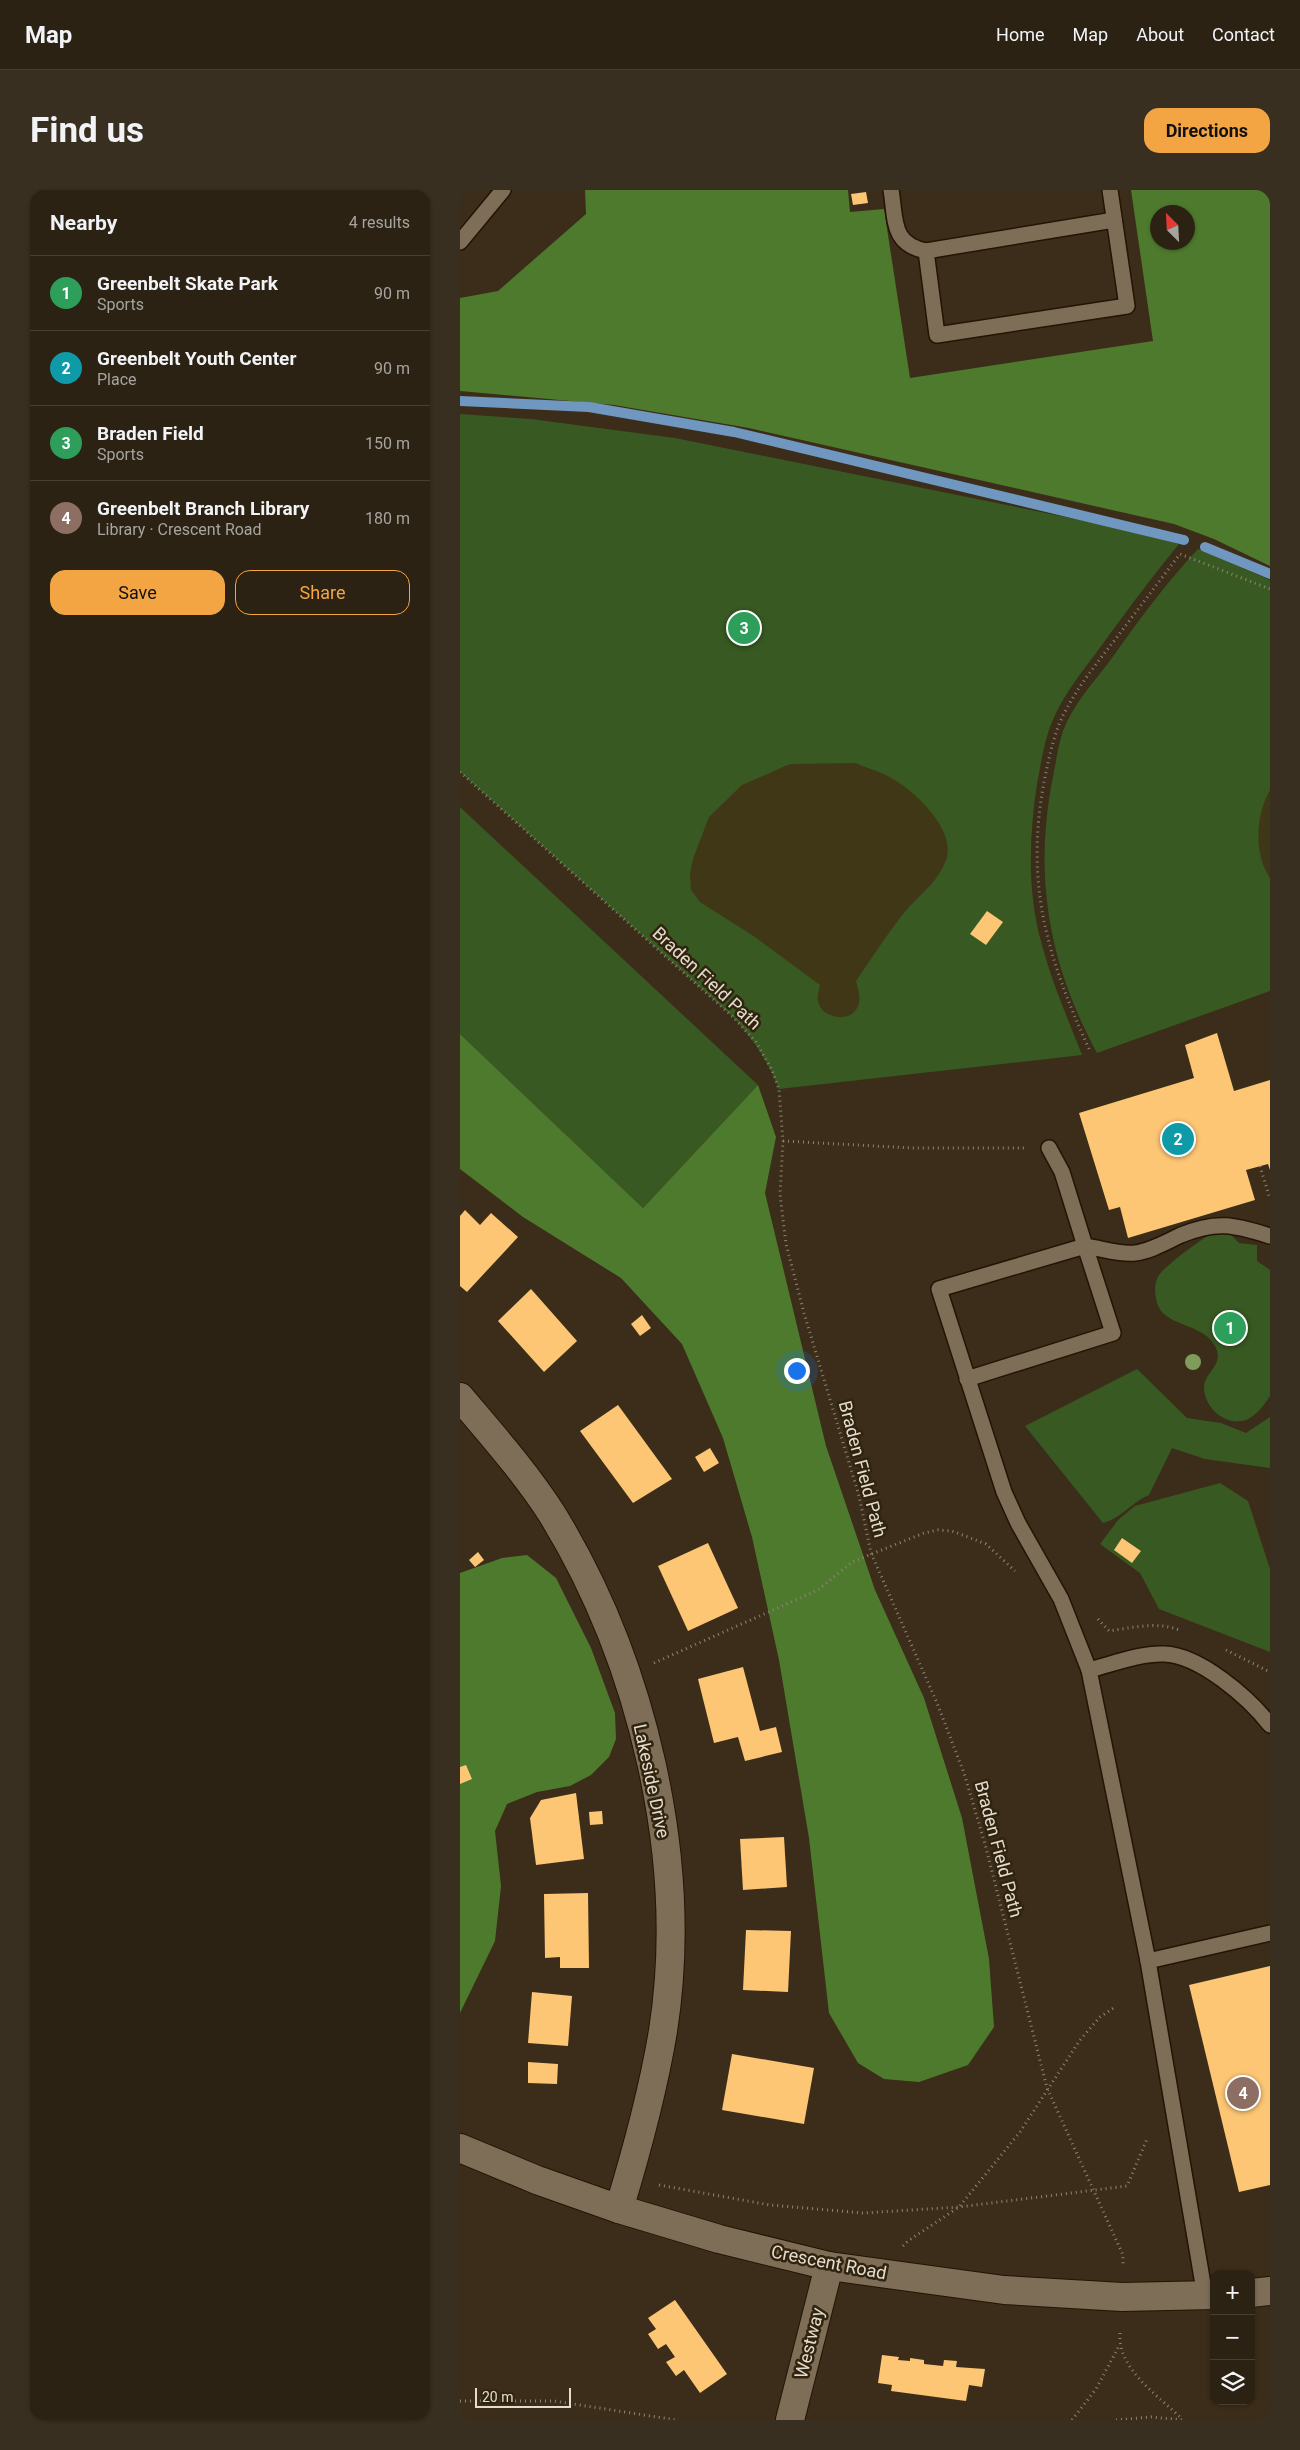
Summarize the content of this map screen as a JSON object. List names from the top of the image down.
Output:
{
  "streets": {
    "street": ["Lakeside Drive", "Crescent Road", "Westway"],
    "path": ["Braden Field Path"]
  },
  "crossings": [
    ["Lakeside Drive", "Crescent Road"],
    ["Crescent Road", "Westway"]
  ],
  "scale_bar": "20 m",
  "north": "top left",
  "page": {
    "header": "Map",
    "nav": [
      "Home",
      "Map",
      "About",
      "Contact"
    ],
    "buttons": [
      "Directions",
      ["Save", "Share"]
    ],
    "title": "Find us",
    "heading": ["Nearby", "4 results"],
    "list": [
      {
        "mark": "1",
        "name": "Greenbelt Skate Park",
        "note": "Sports",
        "value": "90 m"
      },
      {
        "mark": "2",
        "name": "Greenbelt Youth Center",
        "note": "Place",
        "value": "90 m"
      },
      {
        "mark": "3",
        "name": "Braden Field",
        "note": "Sports",
        "value": "150 m"
      },
      {
        "mark": "4",
        "name": "Greenbelt Branch Library",
        "note": "Library · Crescent Road",
        "value": "180 m"
      }
    ],
    "pins": [
      "3",
      "2",
      "1",
      "4"
    ],
    "map_buttons": ["+", "−"],
    "scale": "20 m"
  }
}
